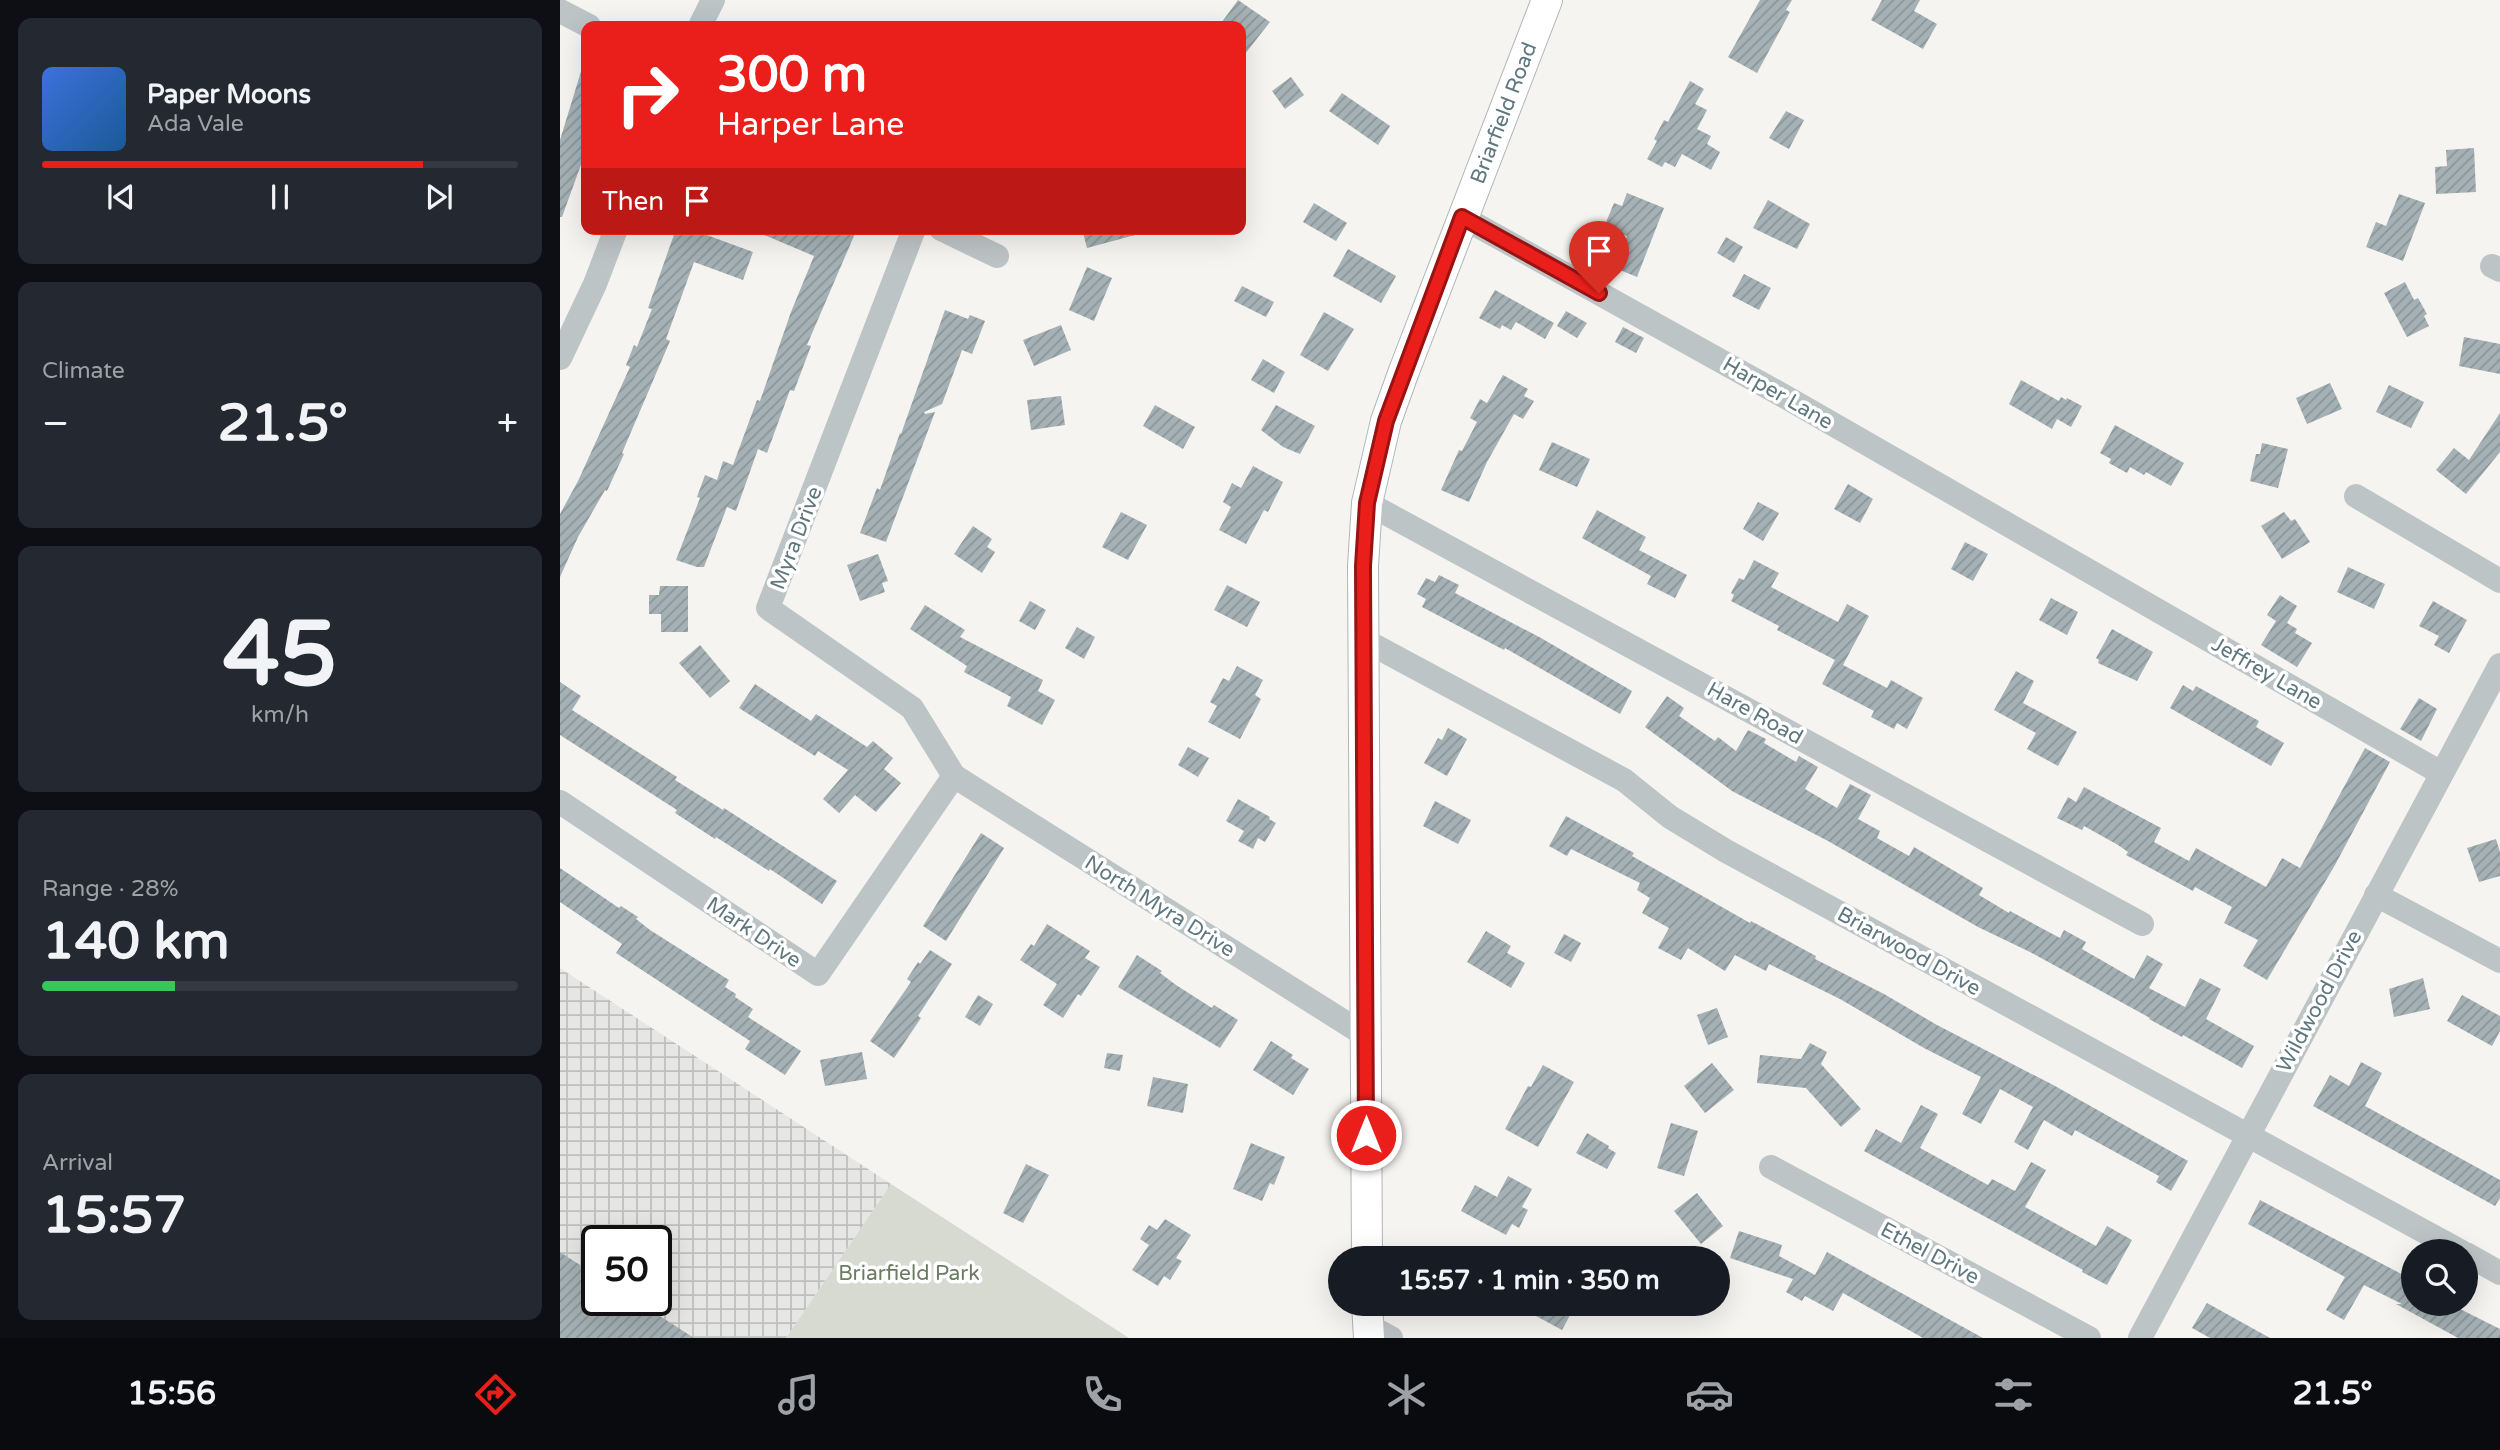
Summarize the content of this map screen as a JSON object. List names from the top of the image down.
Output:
{
  "streets": {
    "main road": ["Briarfield Road"],
    "street": [
      "Harper Lane",
      "Myra Drive",
      "Jeffrey Lane",
      "Hare Road",
      "North Myra Drive",
      "Mark Drive",
      "Briarwood Drive",
      "Wildwood Drive",
      "Ethel Drive"
    ]
  },
  "crossings": [
    ["Briarfield Road", "Harper Lane"],
    ["Briarfield Road", "Hare Road"],
    ["Briarfield Road", "North Myra Drive"],
    ["Briarfield Road", "Briarwood Drive"],
    ["Harper Lane", "Jeffrey Lane"],
    ["Myra Drive", "North Myra Drive"],
    ["Myra Drive", "Mark Drive"],
    ["Jeffrey Lane", "Wildwood Drive"],
    ["North Myra Drive", "Mark Drive"],
    ["Briarwood Drive", "Wildwood Drive"]
  ],
  "parks": ["Briarfield Park"],
  "page": {
    "turn": ["300 m", "Harper Lane"],
    "song": ["Paper Moons", "Ada Vale"],
    "then": "Then",
    "tile": [
      "Climate",
      ["45", "km/h"],
      ["Range · 28%", "140 km"],
      ["Arrival", "15:57"]
    ],
    "heat": ["−", "21.5°", "+"],
    "limit": "50",
    "trip": "15:57 · 1 min · 350 m",
    "tabs": ["15:56", "21.5°"]
  }
}
